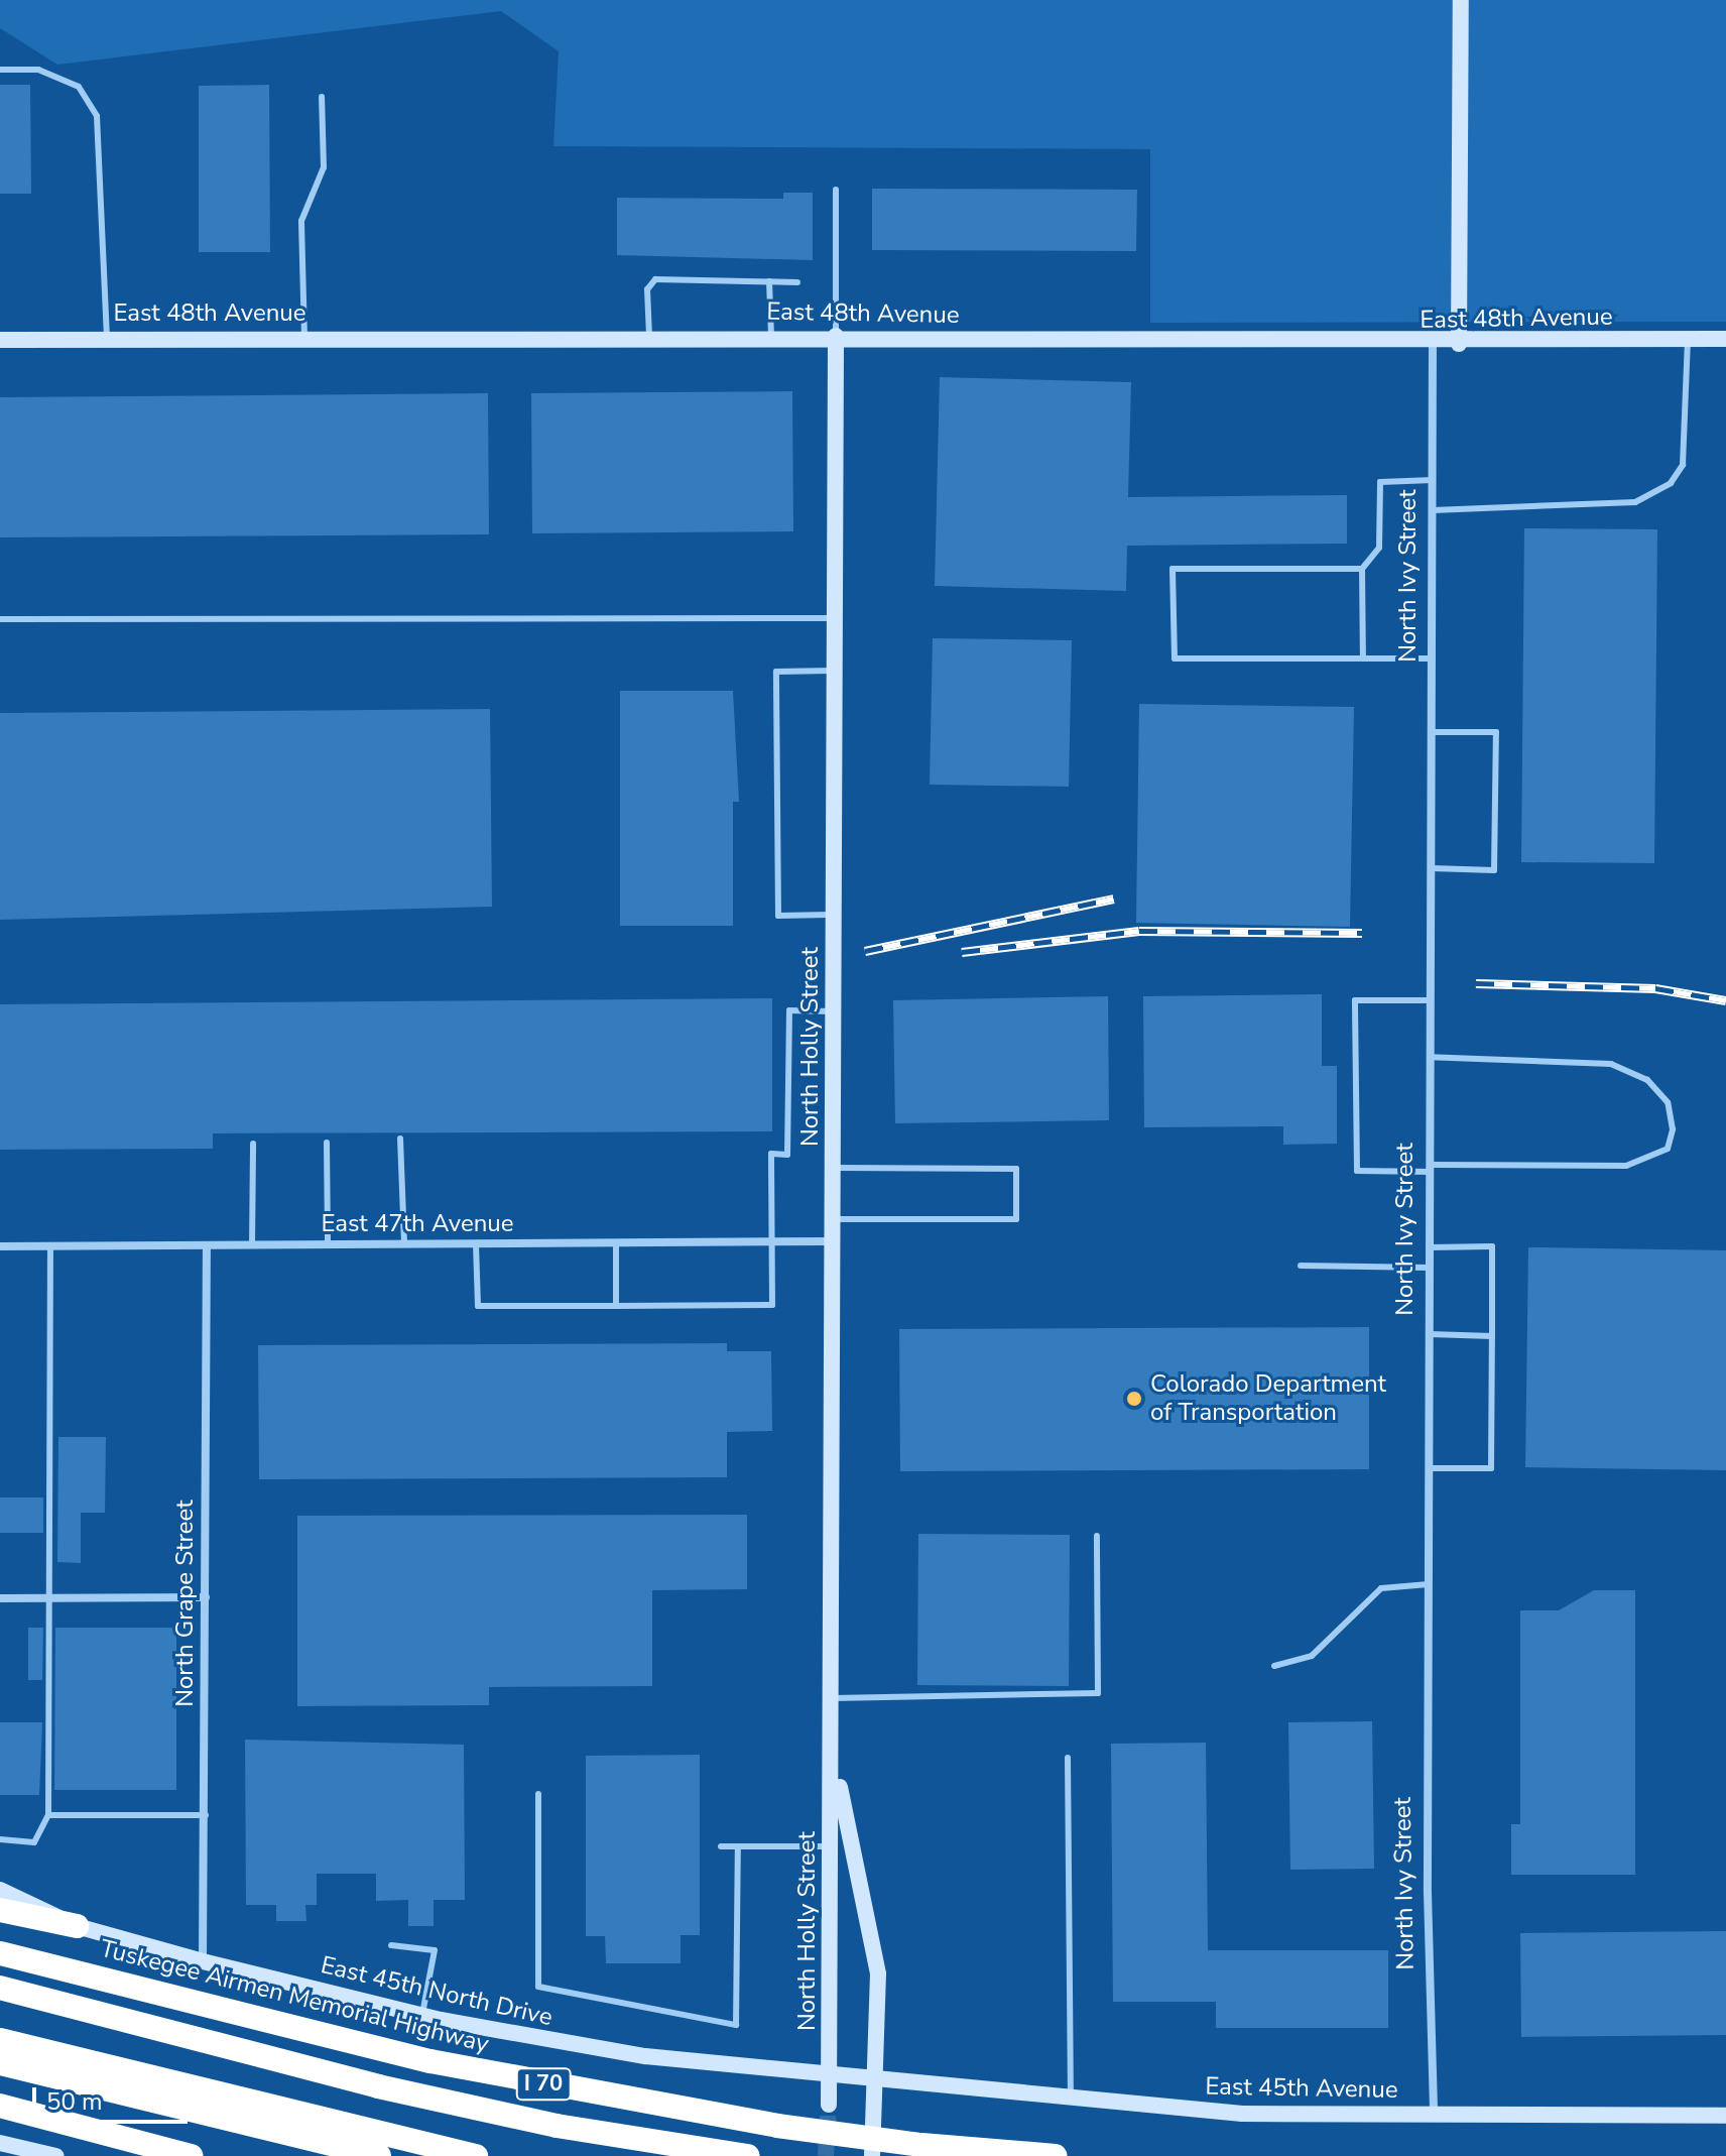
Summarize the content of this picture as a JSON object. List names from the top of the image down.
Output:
{
  "streets": {
    "highway": ["Tuskegee Airmen Memorial Highway", "I 70"],
    "street": [
      "East 48th Avenue",
      "North Ivy Street",
      "North Holly Street",
      "East 47th Avenue",
      "North Grape Street",
      "East 45th North Drive",
      "East 45th Avenue"
    ]
  },
  "crossings": [
    ["East 48th Avenue", "North Ivy Street"],
    ["East 48th Avenue", "North Holly Street"],
    ["North Ivy Street", "East 45th Avenue"],
    ["North Holly Street", "East 47th Avenue"],
    ["North Holly Street", "East 45th North Drive"],
    ["North Holly Street", "East 45th Avenue"],
    ["East 47th Avenue", "North Grape Street"],
    ["North Grape Street", "East 45th North Drive"],
    ["East 45th North Drive", "East 45th Avenue"]
  ],
  "places": ["Colorado Department of Transportation"],
  "scale_bar": "50 m"
}
